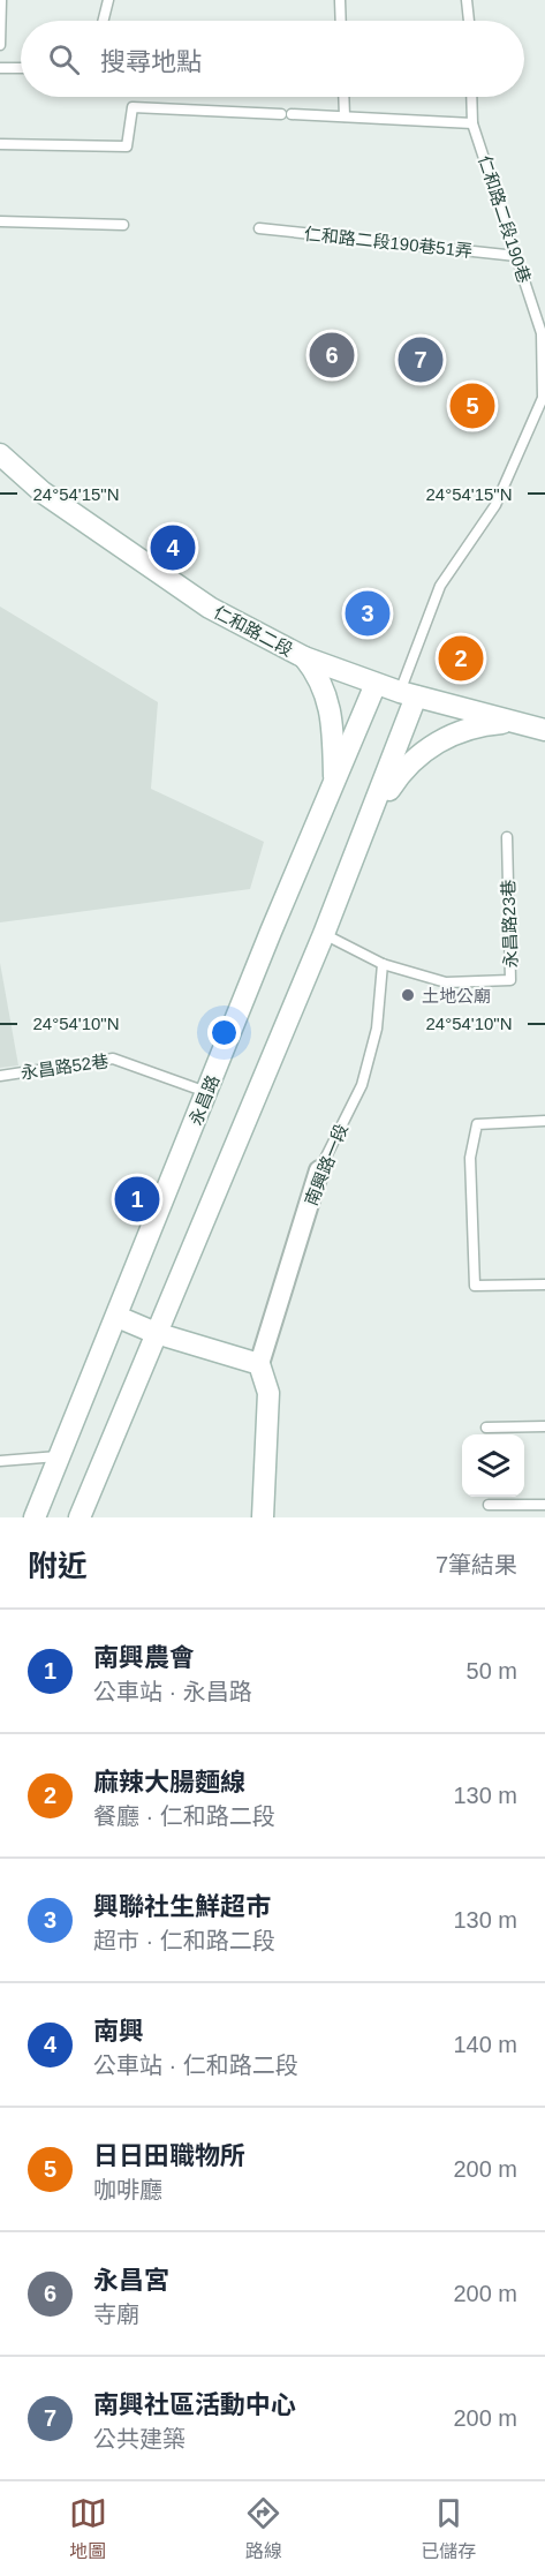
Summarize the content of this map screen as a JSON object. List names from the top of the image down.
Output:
{
  "streets": {
    "main road": ["仁和路二段", "永昌路"],
    "street": ["南興路一段"],
    "lane": [
      "仁和路二段190巷",
      "仁和路二段190巷51弄",
      "永昌路23巷",
      "永昌路52巷"
    ]
  },
  "crossings": [
    ["仁和路二段190巷", "仁和路二段190巷51弄"],
    ["仁和路二段190巷", "仁和路二段"],
    ["仁和路二段", "永昌路"],
    ["永昌路23巷", "南興路一段"],
    ["永昌路52巷", "永昌路"]
  ],
  "places": ["土地公廟"],
  "page": {
    "search": "搜尋地點",
    "pins": [
      "6",
      "7",
      "5",
      "4",
      "3",
      "2",
      "1"
    ],
    "heading": ["附近", "7筆結果"],
    "list": [
      {
        "mark": "1",
        "name": "南興農會",
        "note": "公車站 · 永昌路",
        "value": "50 m"
      },
      {
        "mark": "2",
        "name": "麻辣大腸麵線",
        "note": "餐廳 · 仁和路二段",
        "value": "130 m"
      },
      {
        "mark": "3",
        "name": "興聯社生鮮超市",
        "note": "超市 · 仁和路二段",
        "value": "130 m"
      },
      {
        "mark": "4",
        "name": "南興",
        "note": "公車站 · 仁和路二段",
        "value": "140 m"
      },
      {
        "mark": "5",
        "name": "日日田職物所",
        "note": "咖啡廳",
        "value": "200 m"
      },
      {
        "mark": "6",
        "name": "永昌宮",
        "note": "寺廟",
        "value": "200 m"
      },
      {
        "mark": "7",
        "name": "南興社區活動中心",
        "note": "公共建築",
        "value": "200 m"
      }
    ],
    "nav": ["地圖", "路線", "已儲存"]
  },
  "coordinates": ["24°54'15\"N", "24°54'10\"N"]
}
